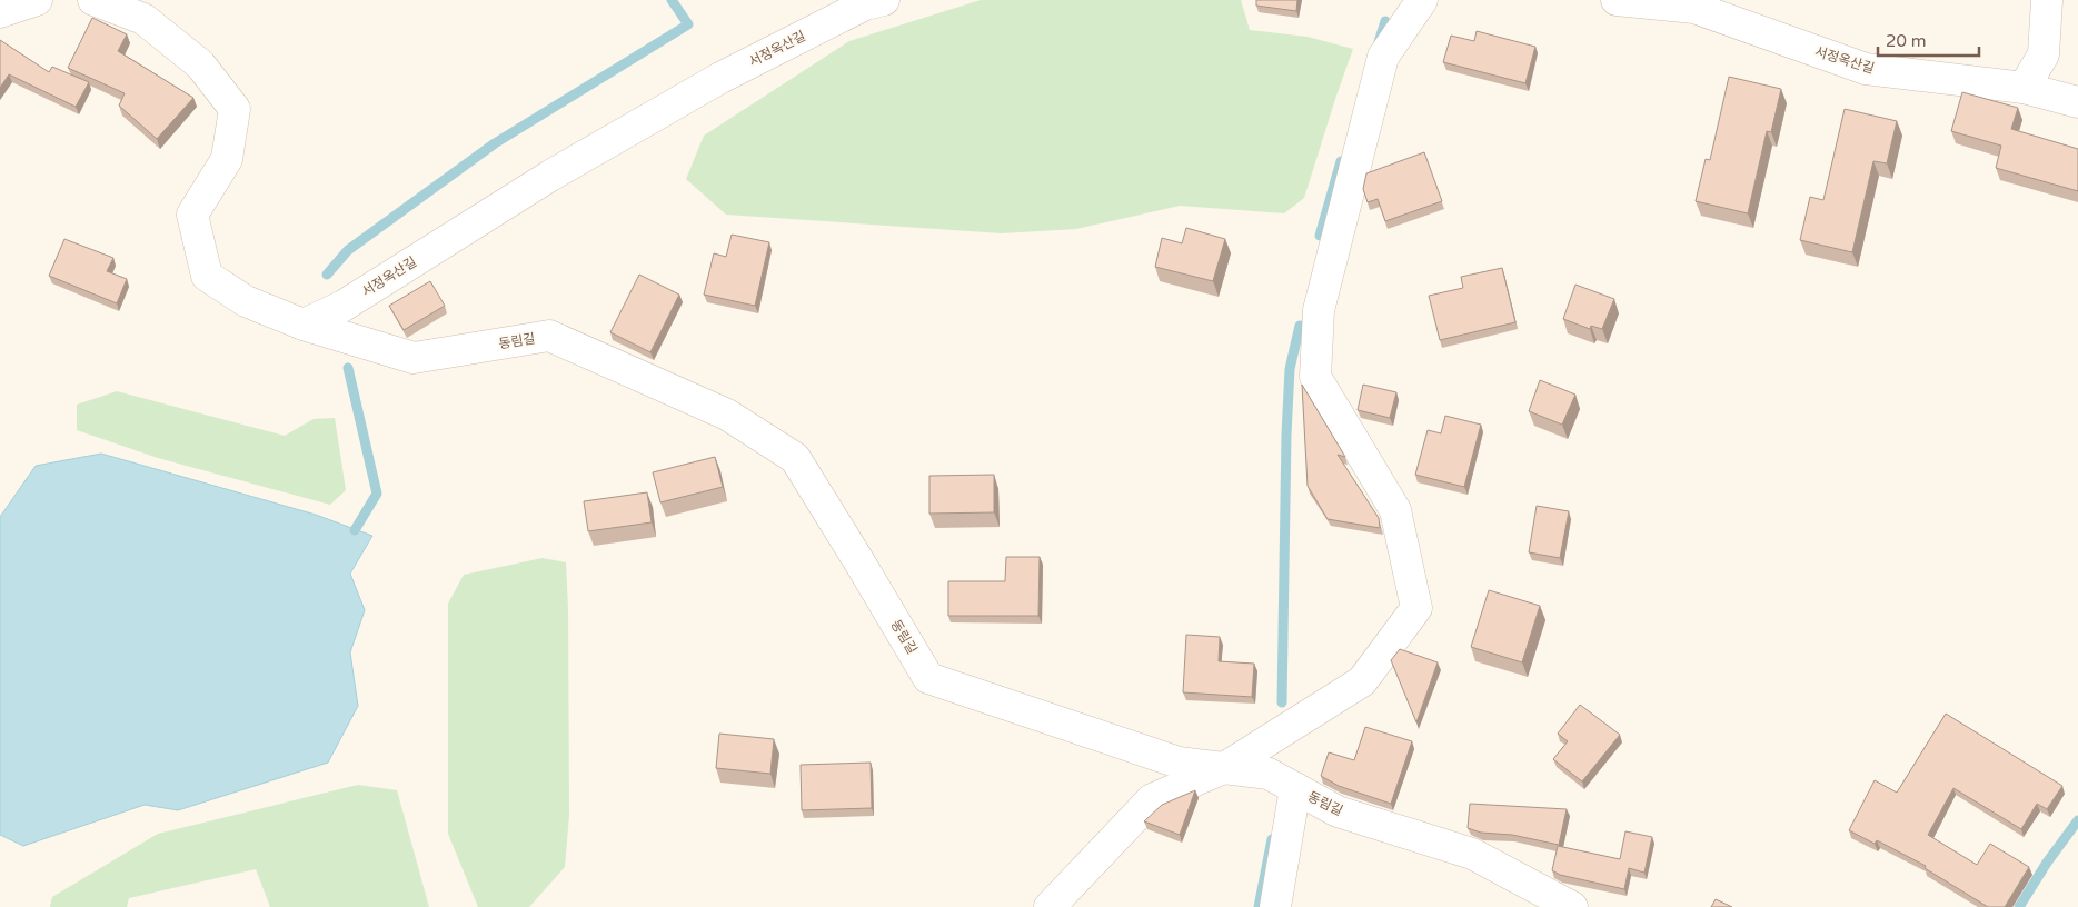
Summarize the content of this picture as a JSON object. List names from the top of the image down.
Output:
{
  "streets": {
    "lane": ["서정옥산길", "동림길"]
  },
  "crossings": [
    ["서정옥산길", "동림길"]
  ],
  "scale_bar": "20 m"
}
